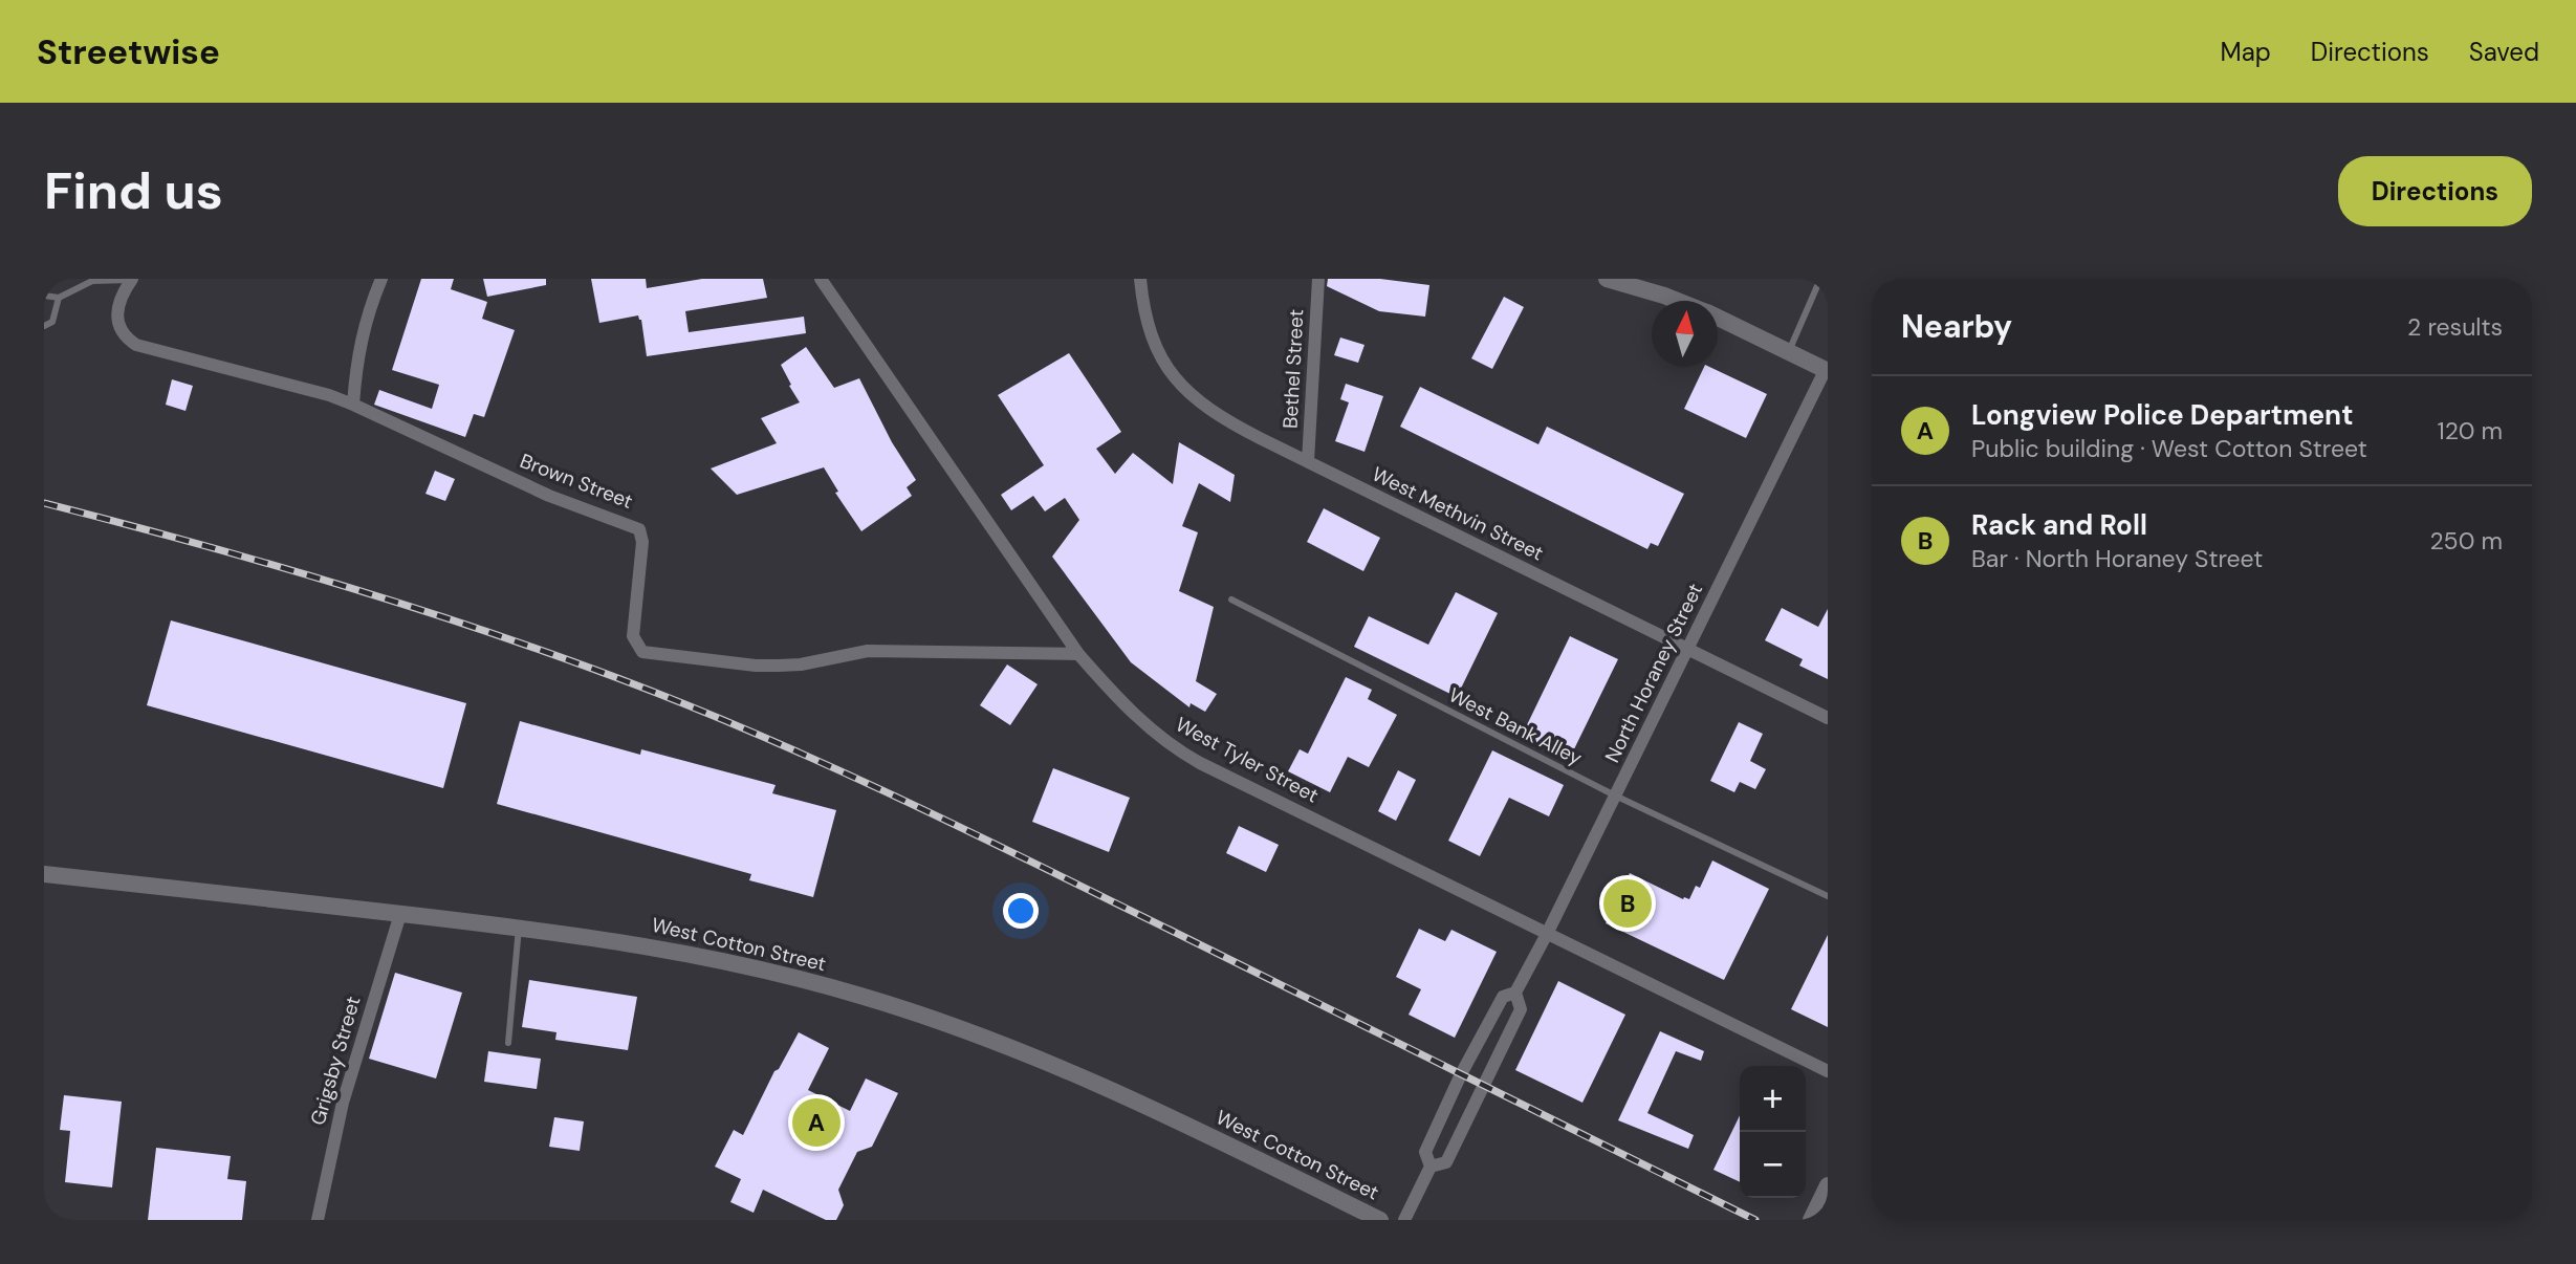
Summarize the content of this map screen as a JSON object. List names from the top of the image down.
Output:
{
  "streets": {
    "main road": ["West Cotton Street"],
    "street": [
      "Bethel Street",
      "Brown Street",
      "West Methvin Street",
      "North Horaney Street",
      "West Tyler Street",
      "Grigsby Street"
    ],
    "lane": ["West Bank Alley"]
  },
  "crossings": [
    ["Bethel Street", "West Methvin Street"],
    ["Brown Street", "West Tyler Street"],
    ["West Methvin Street", "North Horaney Street"],
    ["North Horaney Street", "West Bank Alley"],
    ["North Horaney Street", "West Tyler Street"],
    ["West Cotton Street", "Grigsby Street"]
  ],
  "north": "top",
  "page": {
    "header": "Streetwise",
    "nav": ["Map", "Directions", "Saved"],
    "buttons": "Directions",
    "title": "Find us",
    "heading": ["Nearby", "2 results"],
    "list": [
      {
        "mark": "A",
        "name": "Longview Police Department",
        "note": "Public building · West Cotton Street",
        "value": "120 m"
      },
      {
        "mark": "B",
        "name": "Rack and Roll",
        "note": "Bar · North Horaney Street",
        "value": "250 m"
      }
    ],
    "pins": ["B", "A"],
    "map_buttons": ["+", "−"]
  }
}
